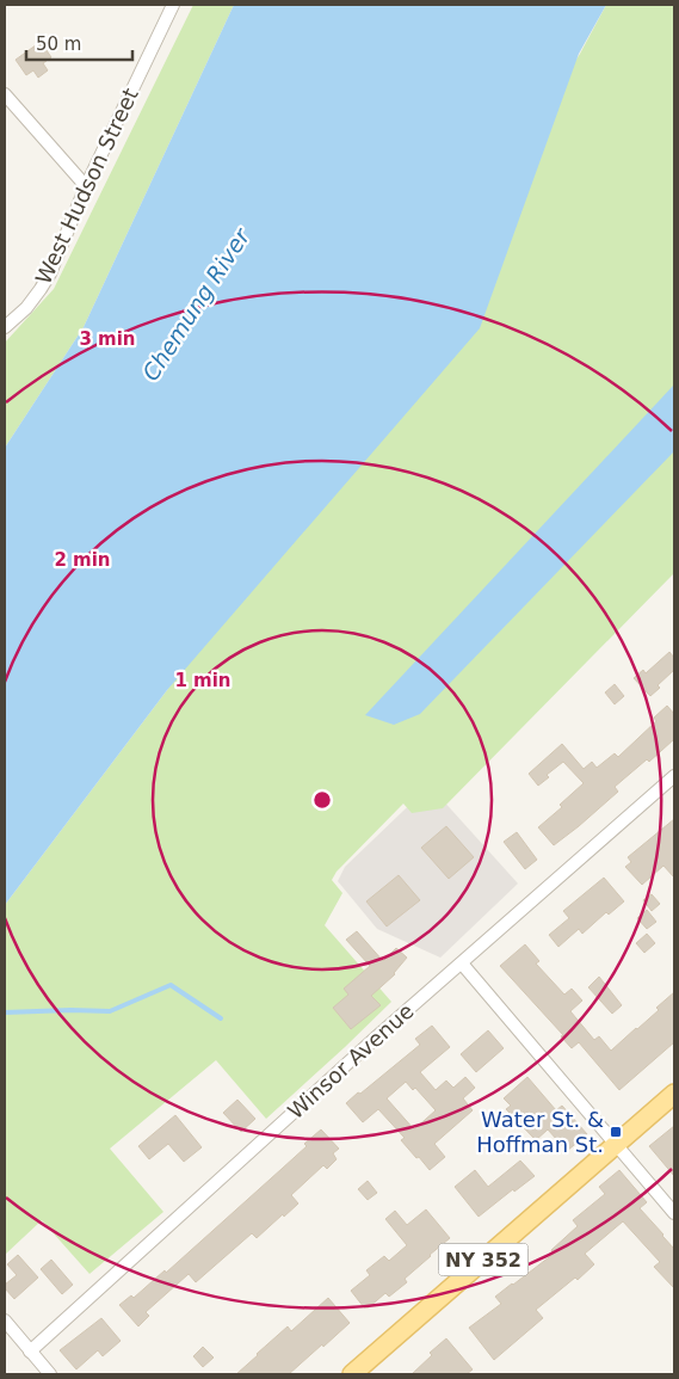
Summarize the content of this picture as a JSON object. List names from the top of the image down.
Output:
{
  "streets": {
    "main road": ["NY 352"],
    "street": ["West Hudson Street", "Winsor Avenue"]
  },
  "water": ["Chemung River"],
  "places": {
    "transit": ["Water St. & Hoffman St."]
  },
  "scale_bar": "50 m",
  "rings": ["3 min", "2 min", "1 min"]
}
